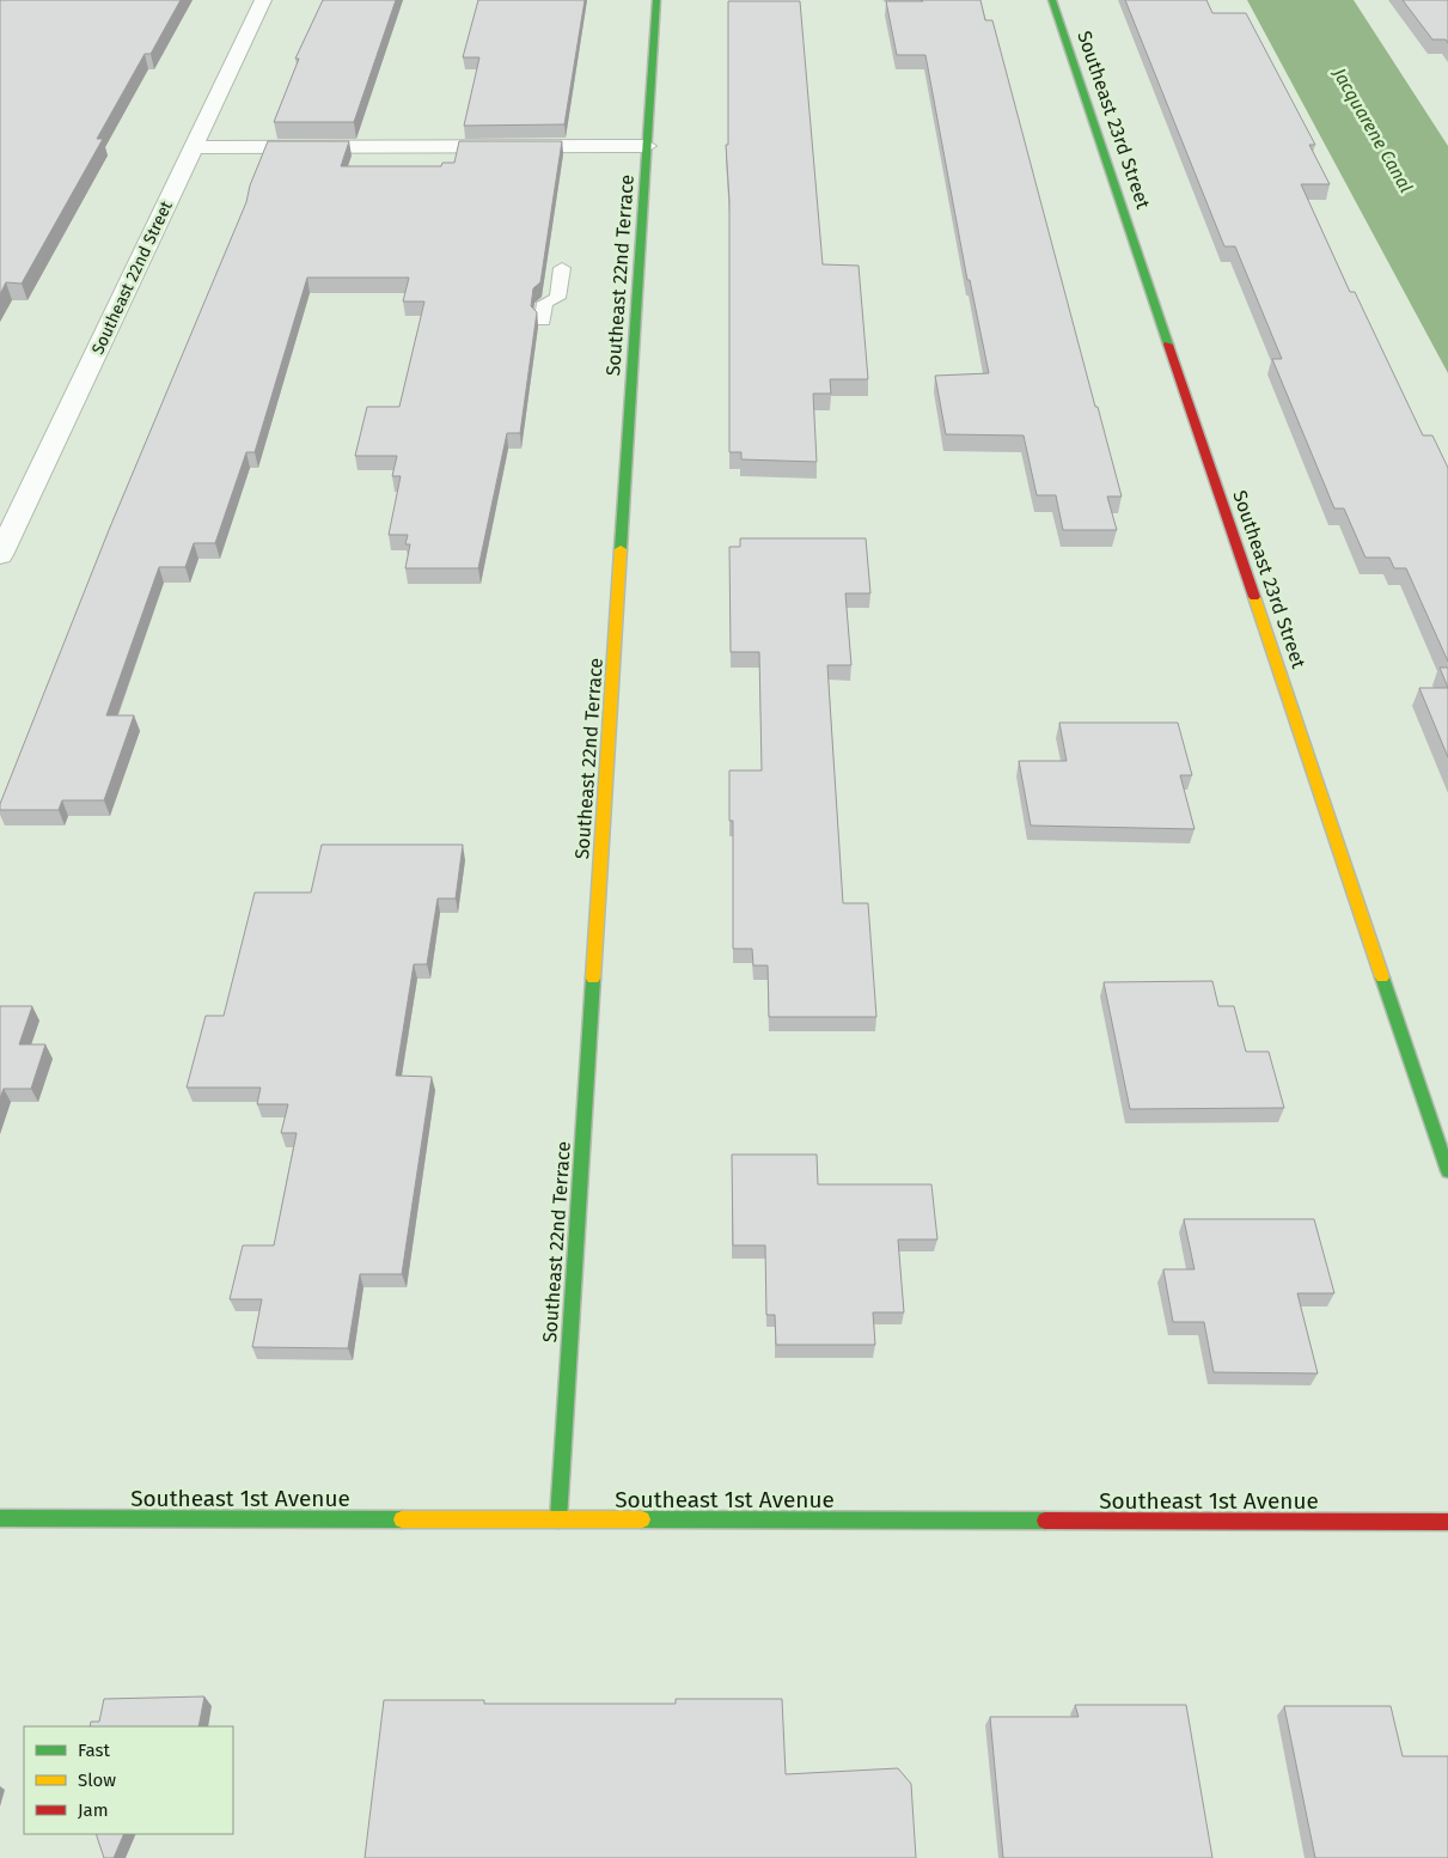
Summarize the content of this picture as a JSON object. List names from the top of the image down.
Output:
{
  "streets": {
    "street": [
      "Southeast 23rd Street",
      "Southeast 22nd Terrace",
      "Southeast 22nd Street",
      "Southeast 1st Avenue"
    ]
  },
  "crossings": [
    ["Southeast 22nd Terrace", "Southeast 1st Avenue"]
  ],
  "water": ["Jacquarene Canal"],
  "legend": ["Fast", "Slow", "Jam"]
}
